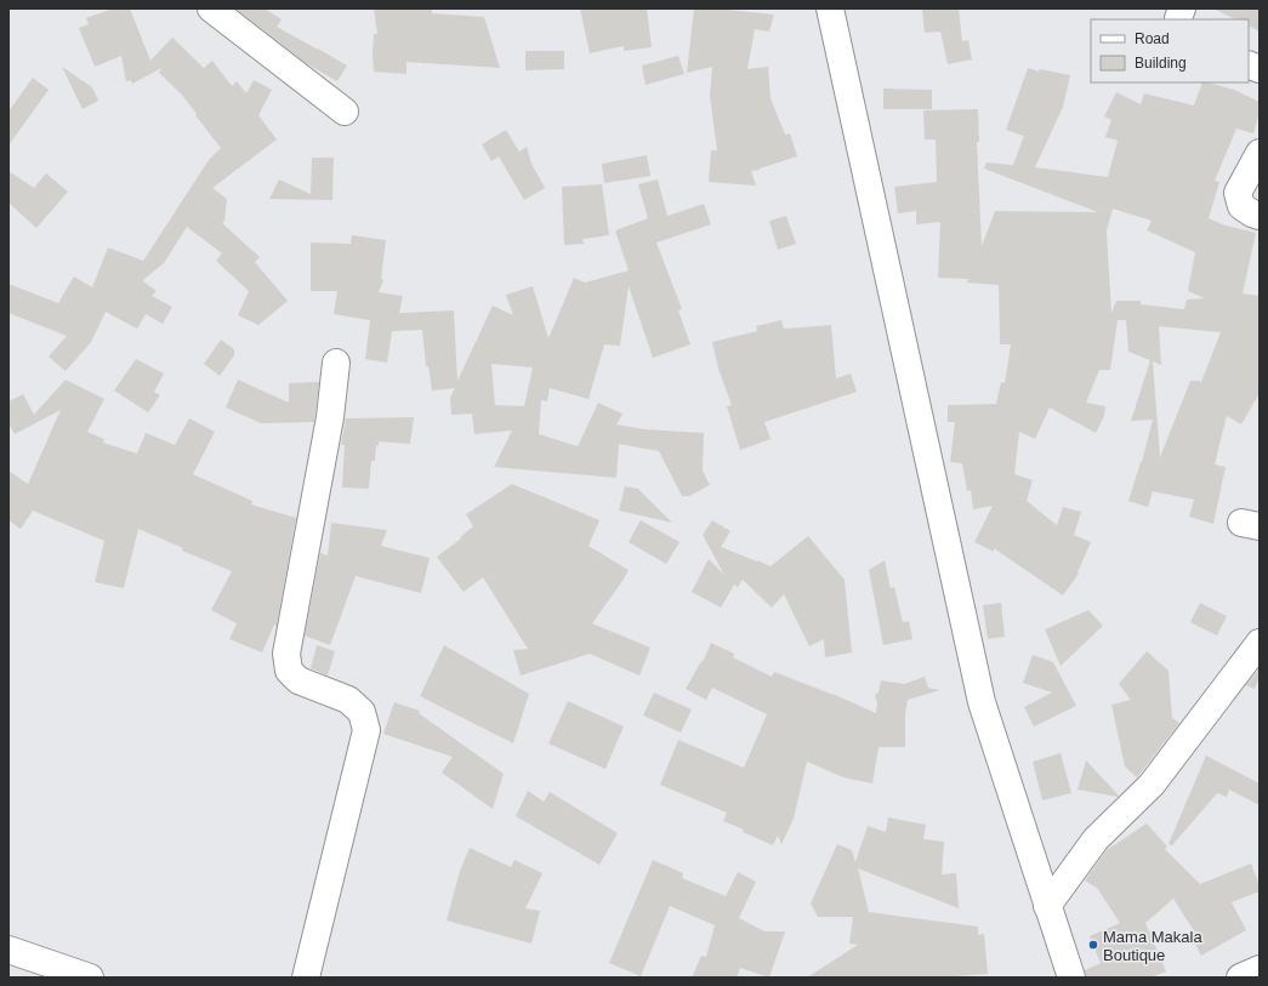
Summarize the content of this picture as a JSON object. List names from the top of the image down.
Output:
{
  "places": ["Mama Makala Boutique"],
  "legend": ["Road", "Building"]
}
